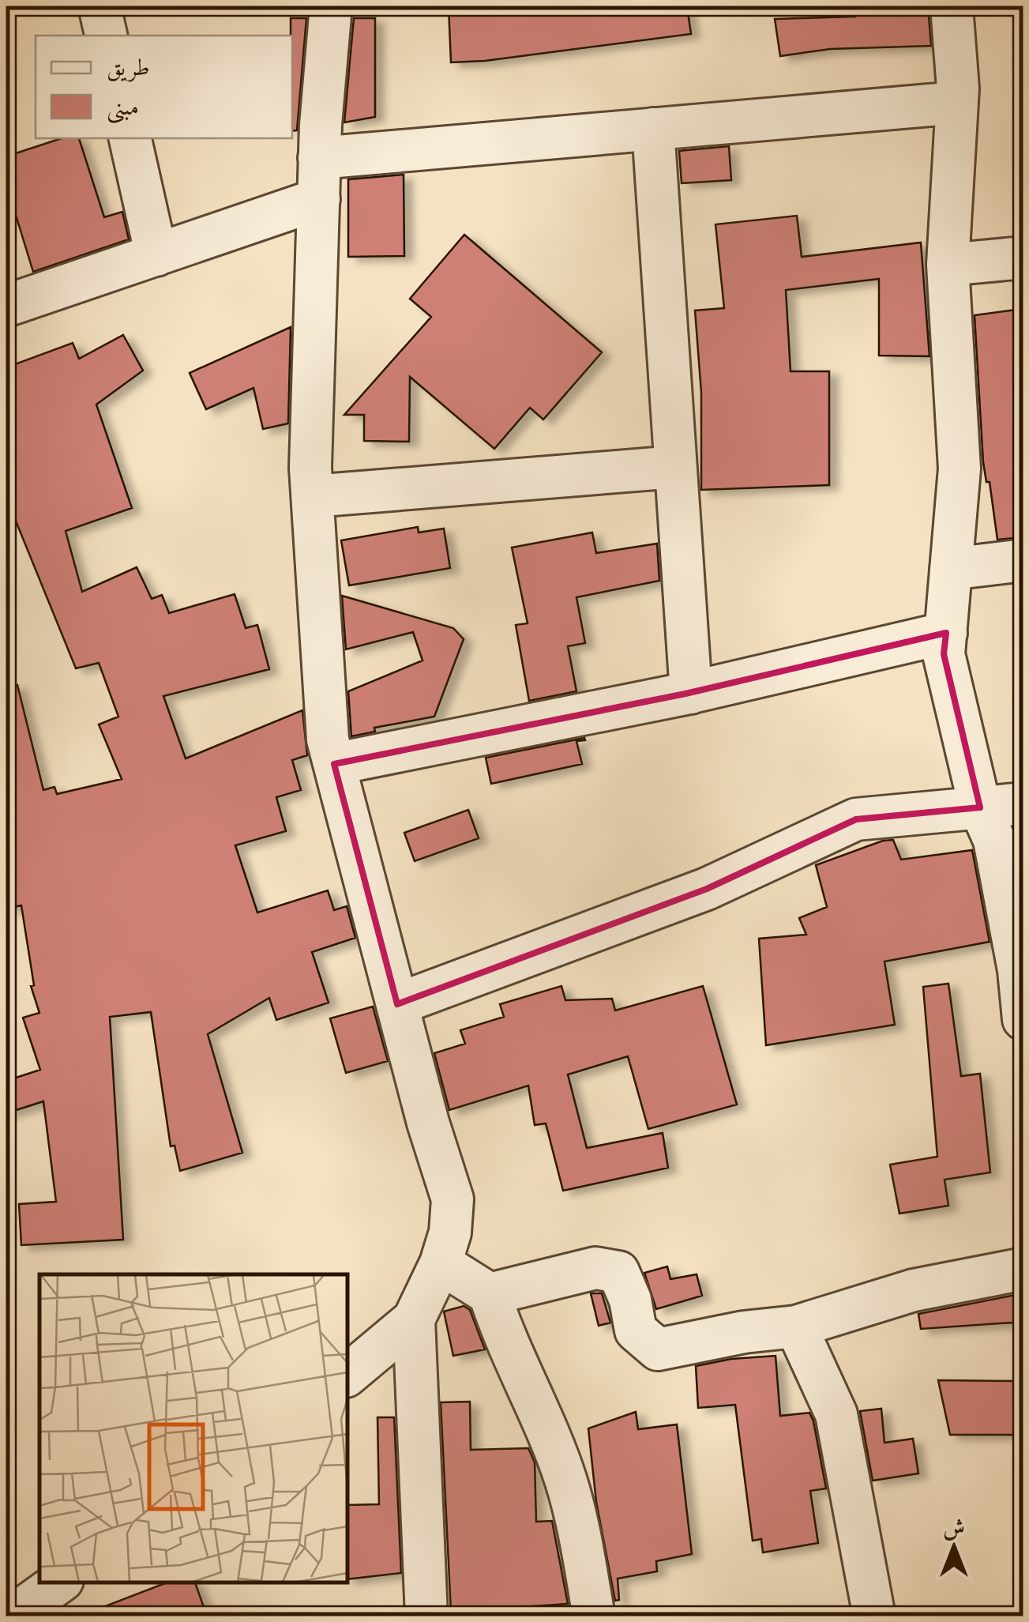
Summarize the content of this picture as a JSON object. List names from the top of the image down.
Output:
{
  "legend": ["طريق", "مبنى"],
  "north": "top"
}
